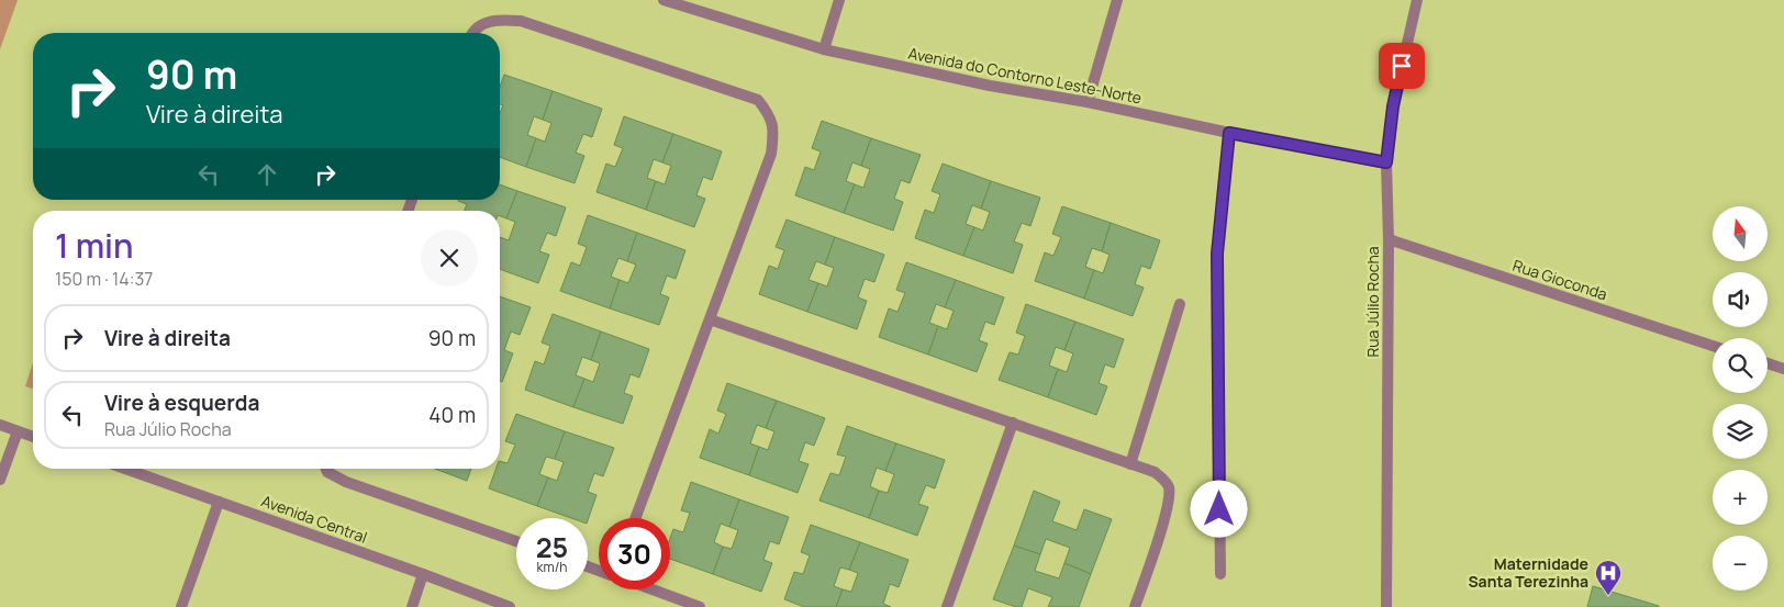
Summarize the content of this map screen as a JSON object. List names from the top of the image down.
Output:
{
  "streets": {
    "street": [
      "Avenida do Contorno Leste-Norte",
      "Rua Gioconda",
      "Rua Júlio Rocha",
      "Avenida Central"
    ]
  },
  "crossings": [
    ["Avenida do Contorno Leste-Norte", "Rua Júlio Rocha"],
    ["Rua Gioconda", "Rua Júlio Rocha"]
  ],
  "places": {
    "hospital": ["Maternidade Santa Terezinha"]
  },
  "north": "top",
  "page": {
    "turn": ["90 m", "Vire à direita"],
    "map_buttons": ["+", "−"],
    "heading": ["1 min", "150 m · 14:37"],
    "list": [
      {
        "name": "Vire à direita",
        "value": "90 m"
      },
      {
        "name": "Vire à esquerda",
        "note": "Rua Júlio Rocha",
        "value": "40 m"
      }
    ],
    "speed": "25 km/h",
    "limit": "30"
  }
}
